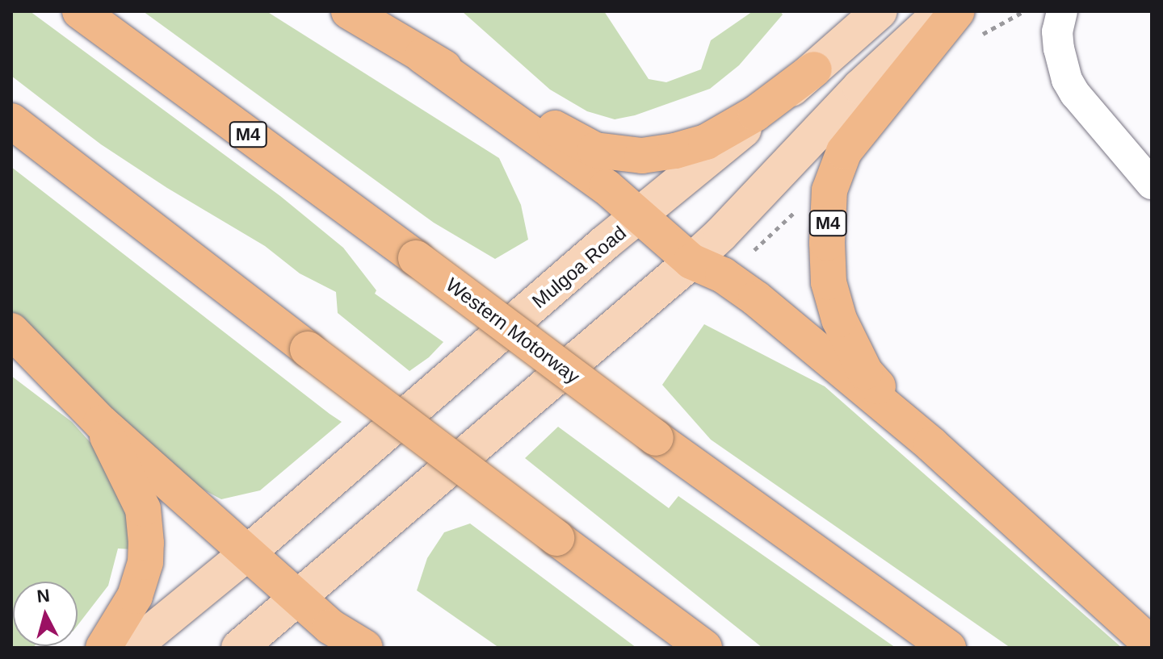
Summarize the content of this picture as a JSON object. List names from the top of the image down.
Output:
{
  "streets": {
    "highway": ["M4", "Western Motorway"],
    "main road": ["Mulgoa Road"]
  },
  "north": "top"
}
